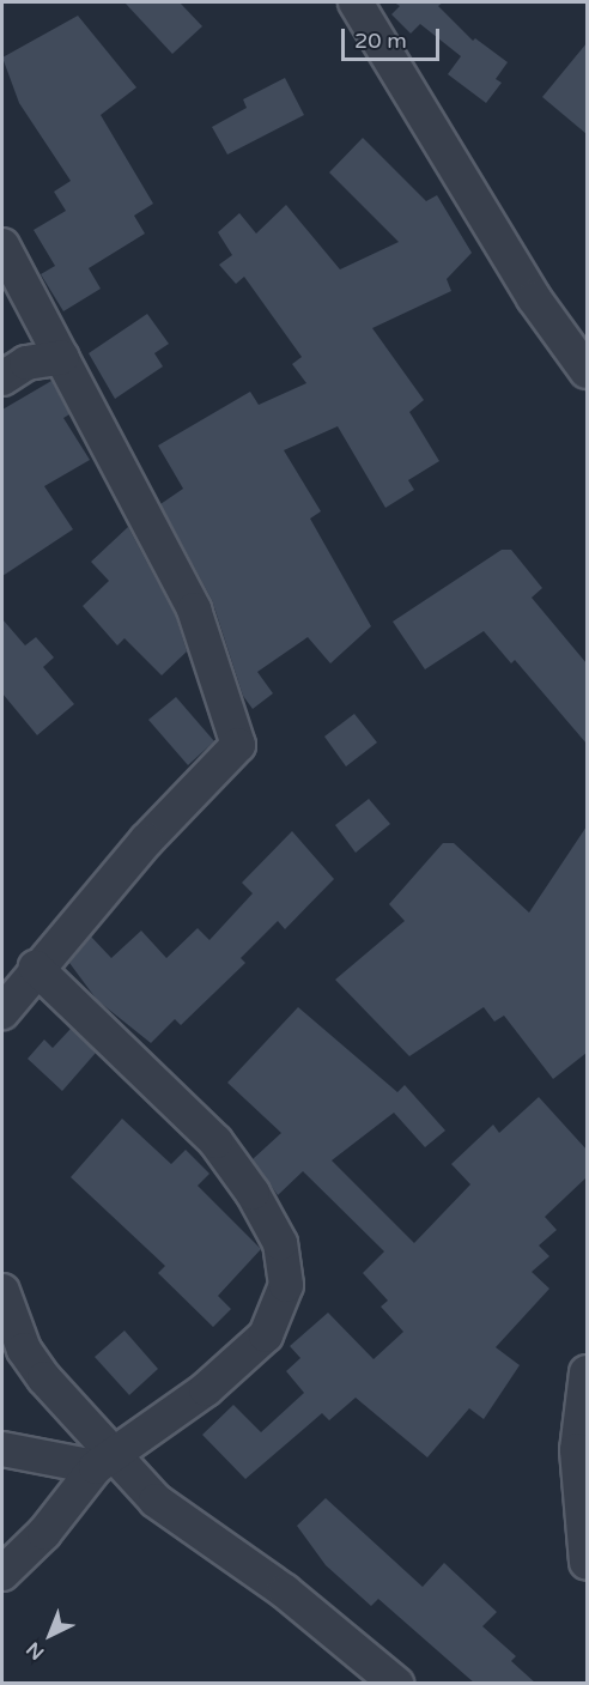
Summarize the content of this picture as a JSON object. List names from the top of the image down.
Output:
{
  "scale_bar": "20 m",
  "north": "bottom left"
}
